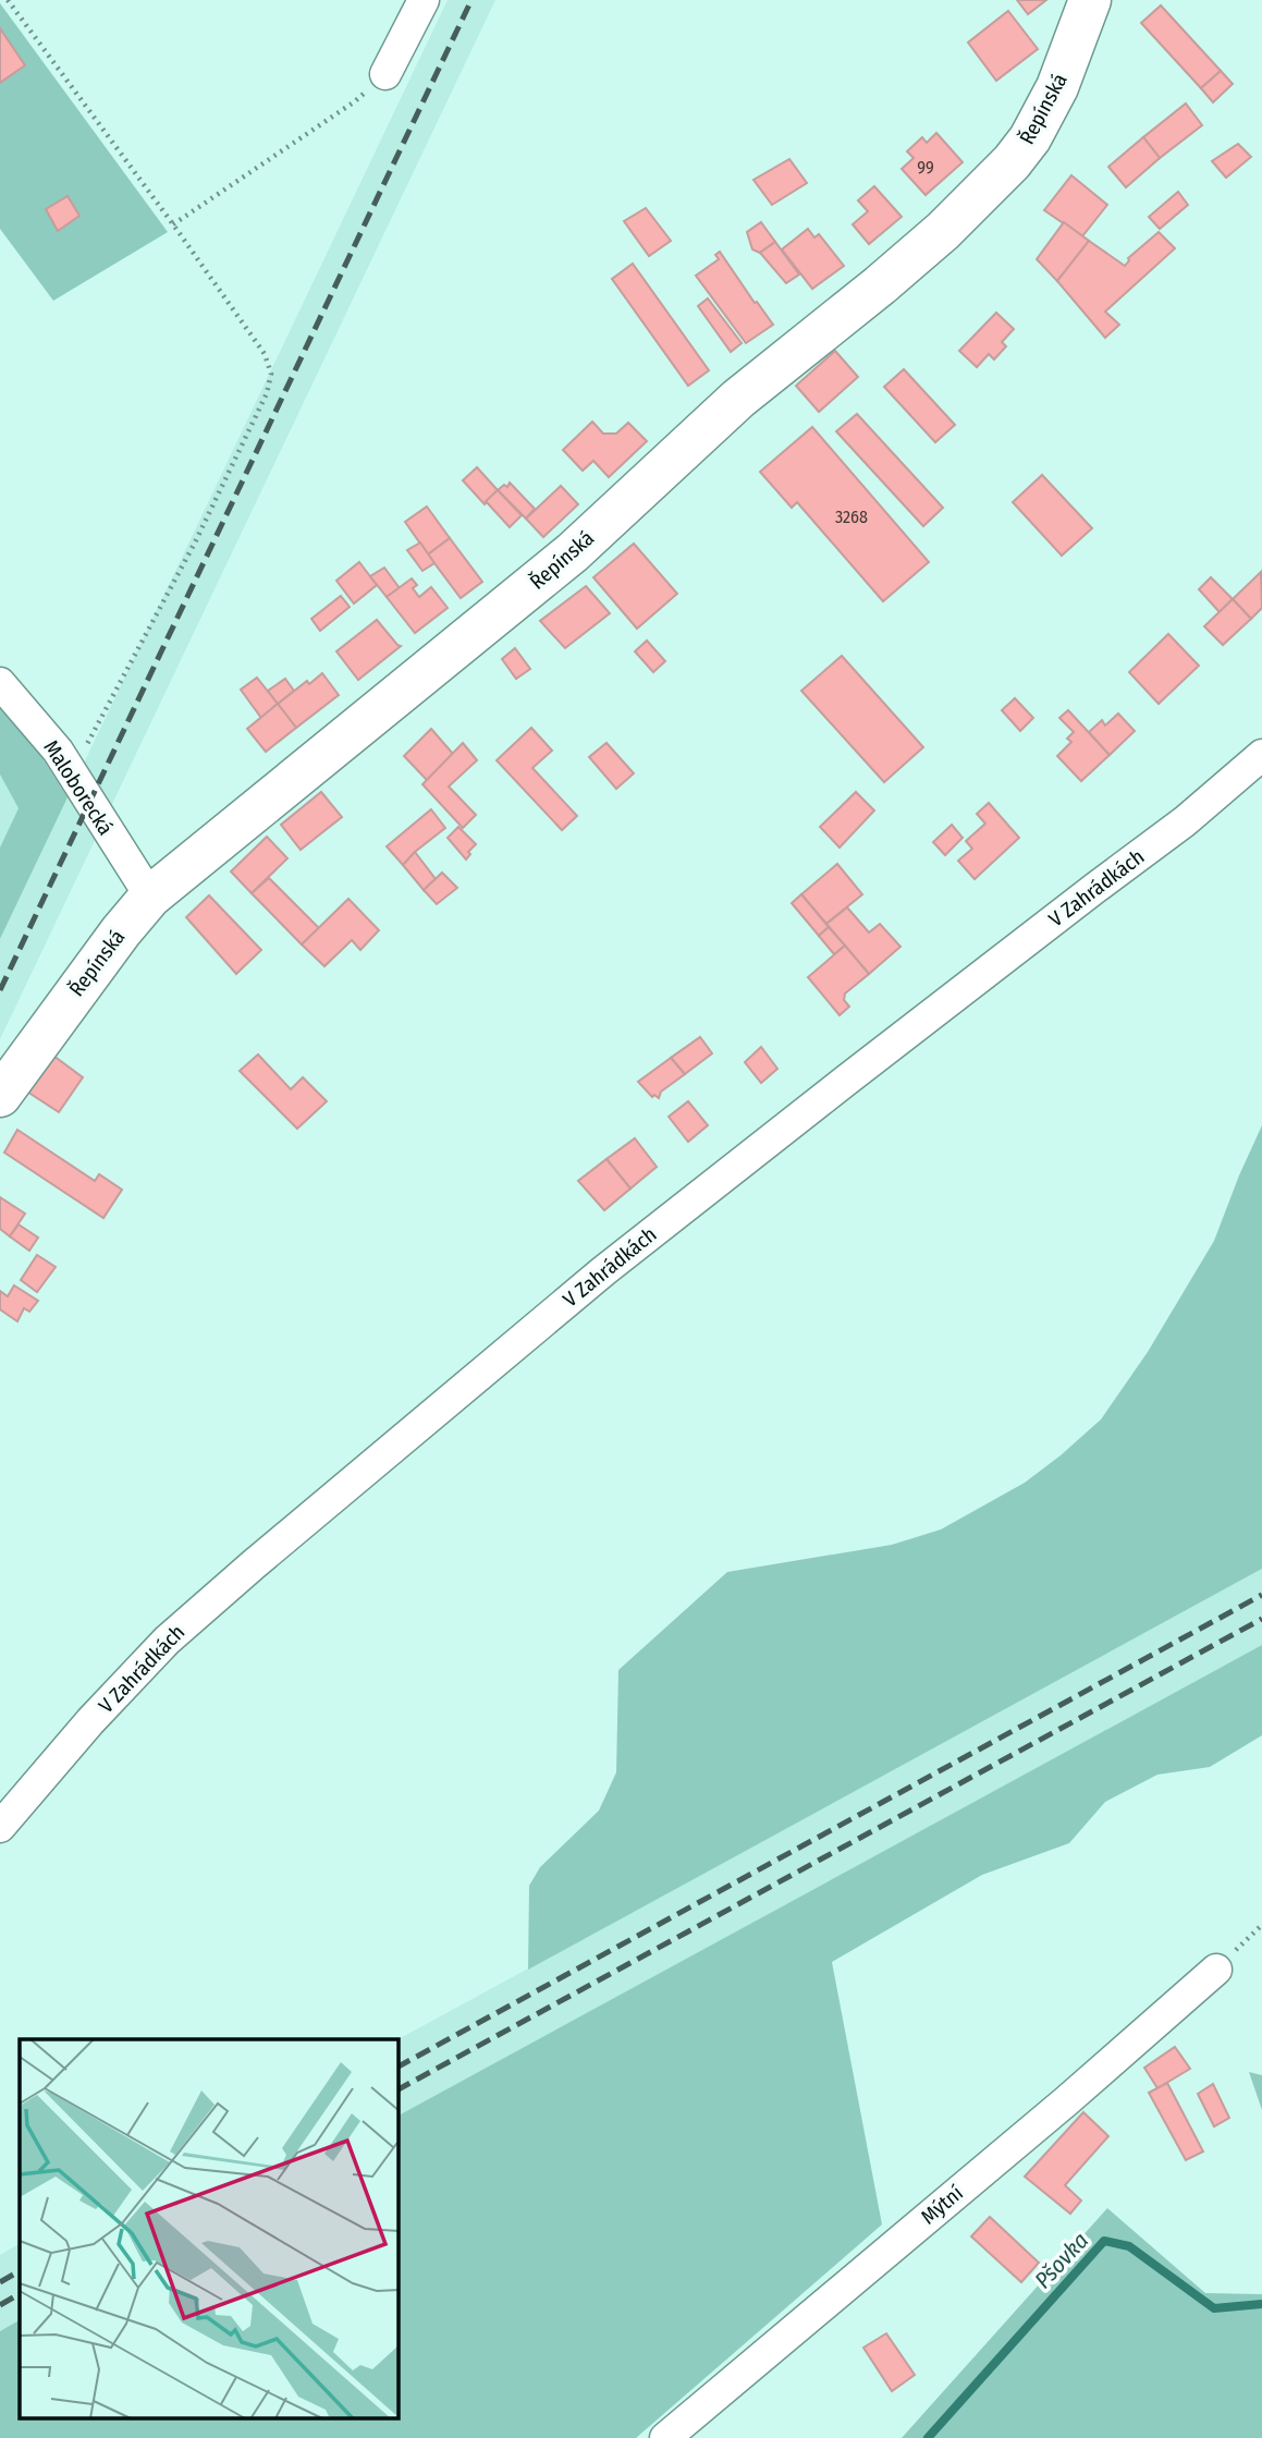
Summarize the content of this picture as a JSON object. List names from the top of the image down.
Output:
{
  "streets": {
    "street": [
      "Řepínská",
      "Maloborecká",
      "V Zahrádkách",
      "Mýtní"
    ]
  },
  "crossings": [
    ["Řepínská", "Maloborecká"]
  ],
  "water": ["Pšovka"],
  "house_numbers": ["99", "3268"]
}
